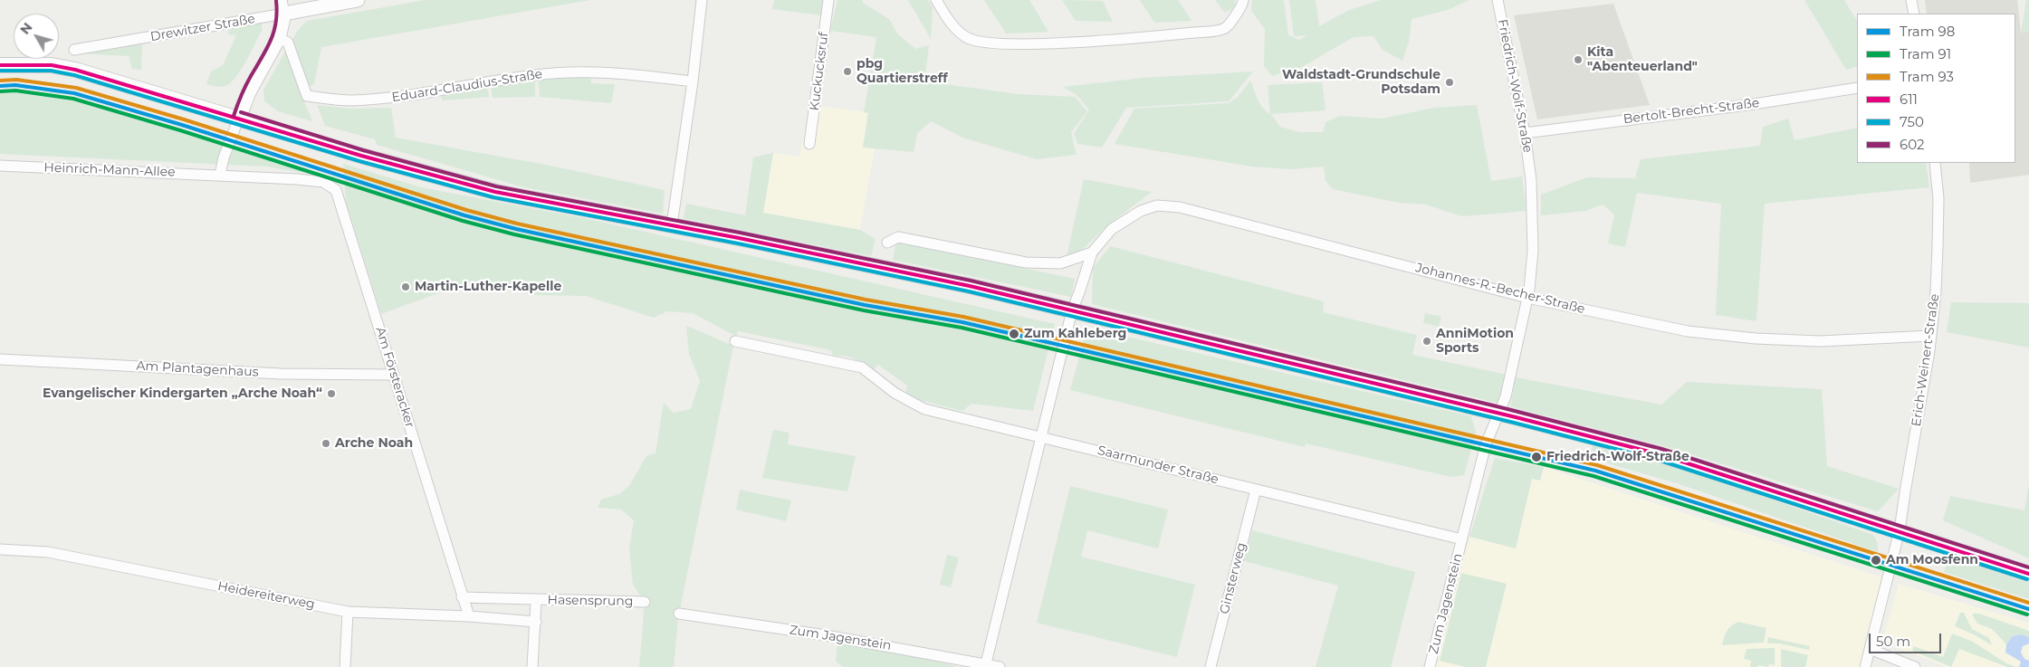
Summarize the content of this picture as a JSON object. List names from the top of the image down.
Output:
{
  "streets": {
    "street": [
      "Drewitzer Straße",
      "Kuckucksruf",
      "Eduard-Claudius-Straße",
      "Friedrich-Wolf-Straße",
      "Bertolt-Brecht-Straße",
      "Heinrich-Mann-Allee",
      "Johannes-R.-Becher-Straße",
      "Erich-Weinert-Straße",
      "Am Plantagenhaus",
      "Am Försteracker",
      "Saarmunder Straße",
      "Ginsterweg",
      "Heidereiterweg",
      "Hasensprung",
      "Zum Jagenstein"
    ]
  },
  "crossings": [
    ["Friedrich-Wolf-Straße", "Bertolt-Brecht-Straße"],
    ["Friedrich-Wolf-Straße", "Johannes-R.-Becher-Straße"],
    ["Heinrich-Mann-Allee", "Am Försteracker"],
    ["Johannes-R.-Becher-Straße", "Erich-Weinert-Straße"],
    ["Am Plantagenhaus", "Am Försteracker"],
    ["Am Försteracker", "Heidereiterweg"],
    ["Am Försteracker", "Hasensprung"],
    ["Saarmunder Straße", "Ginsterweg"],
    ["Saarmunder Straße", "Zum Jagenstein"],
    ["Heidereiterweg", "Hasensprung"]
  ],
  "places": [
    "Kita \"Abenteuerland\"",
    "pbg Quartierstreff",
    "Waldstadt-Grundschule Potsdam",
    "Martin-Luther-Kapelle",
    "Zum Kahleberg",
    "AnniMotion Sports",
    "Evangelischer Kindergarten „Arche Noah“",
    "Arche Noah",
    "Friedrich-Wolf-Straße",
    "Am Moosfenn"
  ],
  "lines": [
    "transit line 602",
    "transit line 611",
    "transit line 750",
    "tram line 93",
    "tram line 98",
    "tram line 91"
  ],
  "legend": [
    "Tram 98",
    "Tram 91",
    "Tram 93",
    "611",
    "750",
    "602"
  ],
  "scale_bar": "50 m",
  "north": "top left"
}
